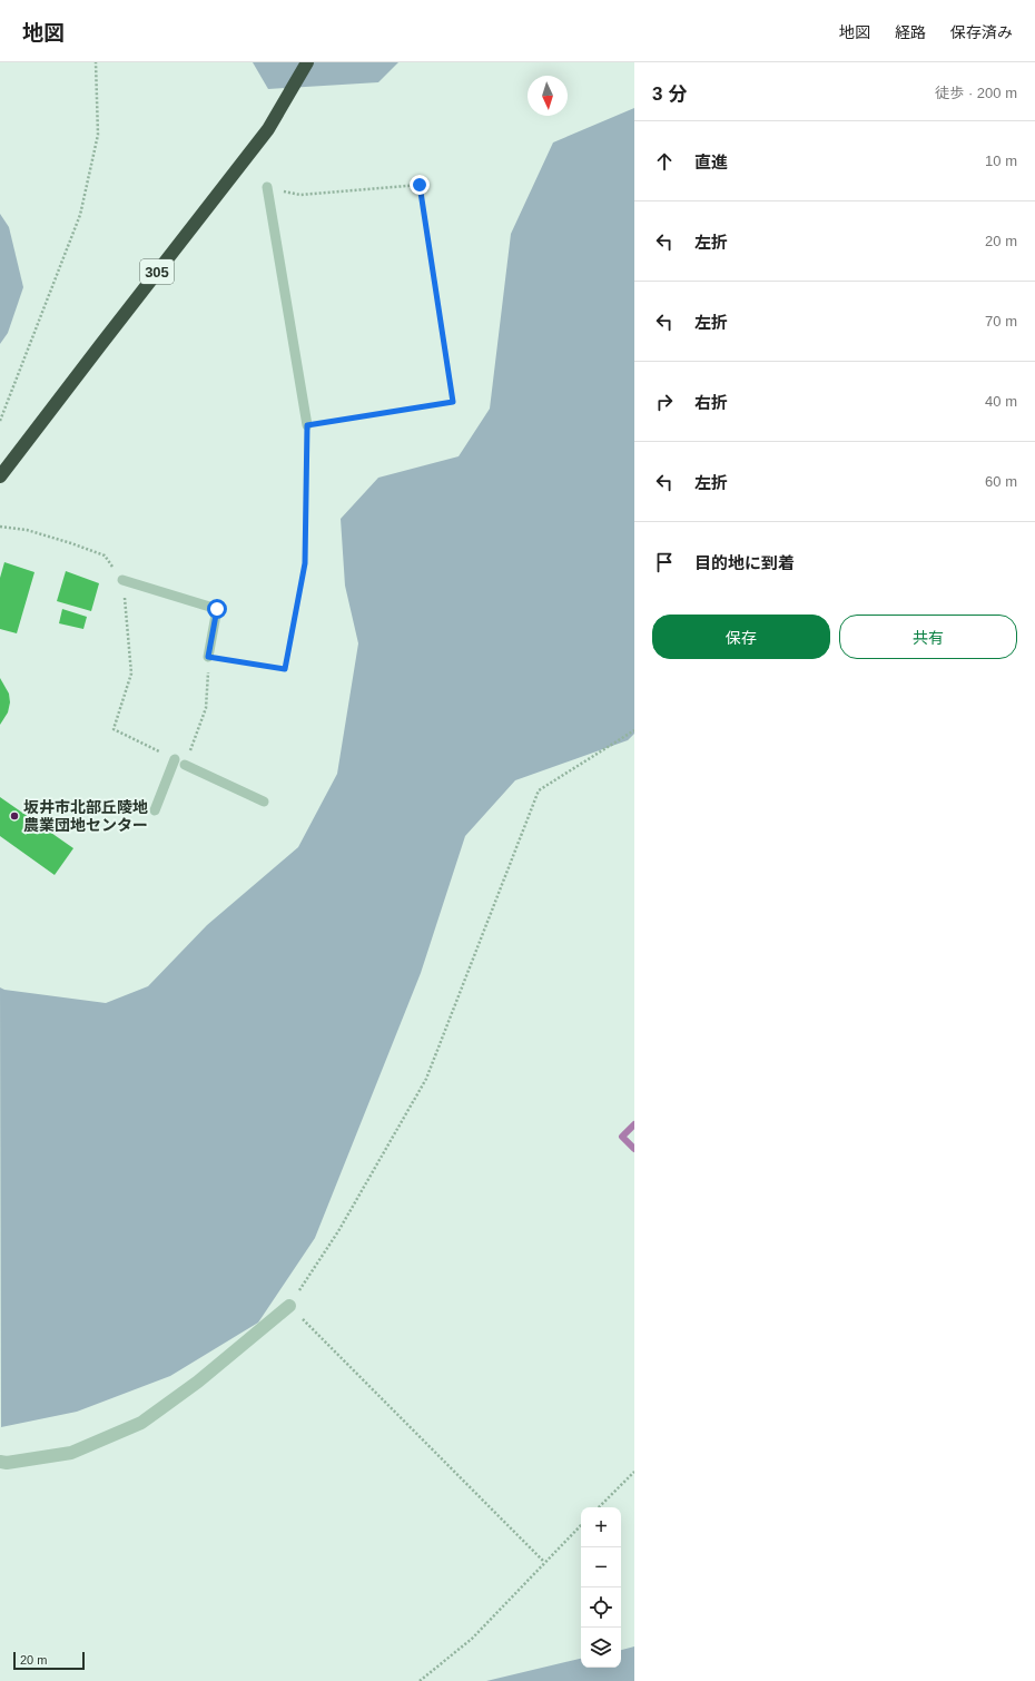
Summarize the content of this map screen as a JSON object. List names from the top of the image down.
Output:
{
  "streets": {
    "highway": ["305"]
  },
  "places": ["坂井市北部丘陵地 農業団地センター"],
  "scale_bar": "20 m",
  "north": "bottom",
  "page": {
    "header": "地図",
    "nav": ["地図", "経路", "保存済み"],
    "heading": ["3 分", "徒歩 · 200 m"],
    "list": [
      ["直進", "10 m"],
      ["左折", "20 m"],
      ["左折", "70 m"],
      ["右折", "40 m"],
      ["左折", "60 m"],
      "目的地に到着"
    ],
    "buttons": ["保存", "共有"],
    "map_buttons": ["+", "−"],
    "scale": "20 m"
  }
}
